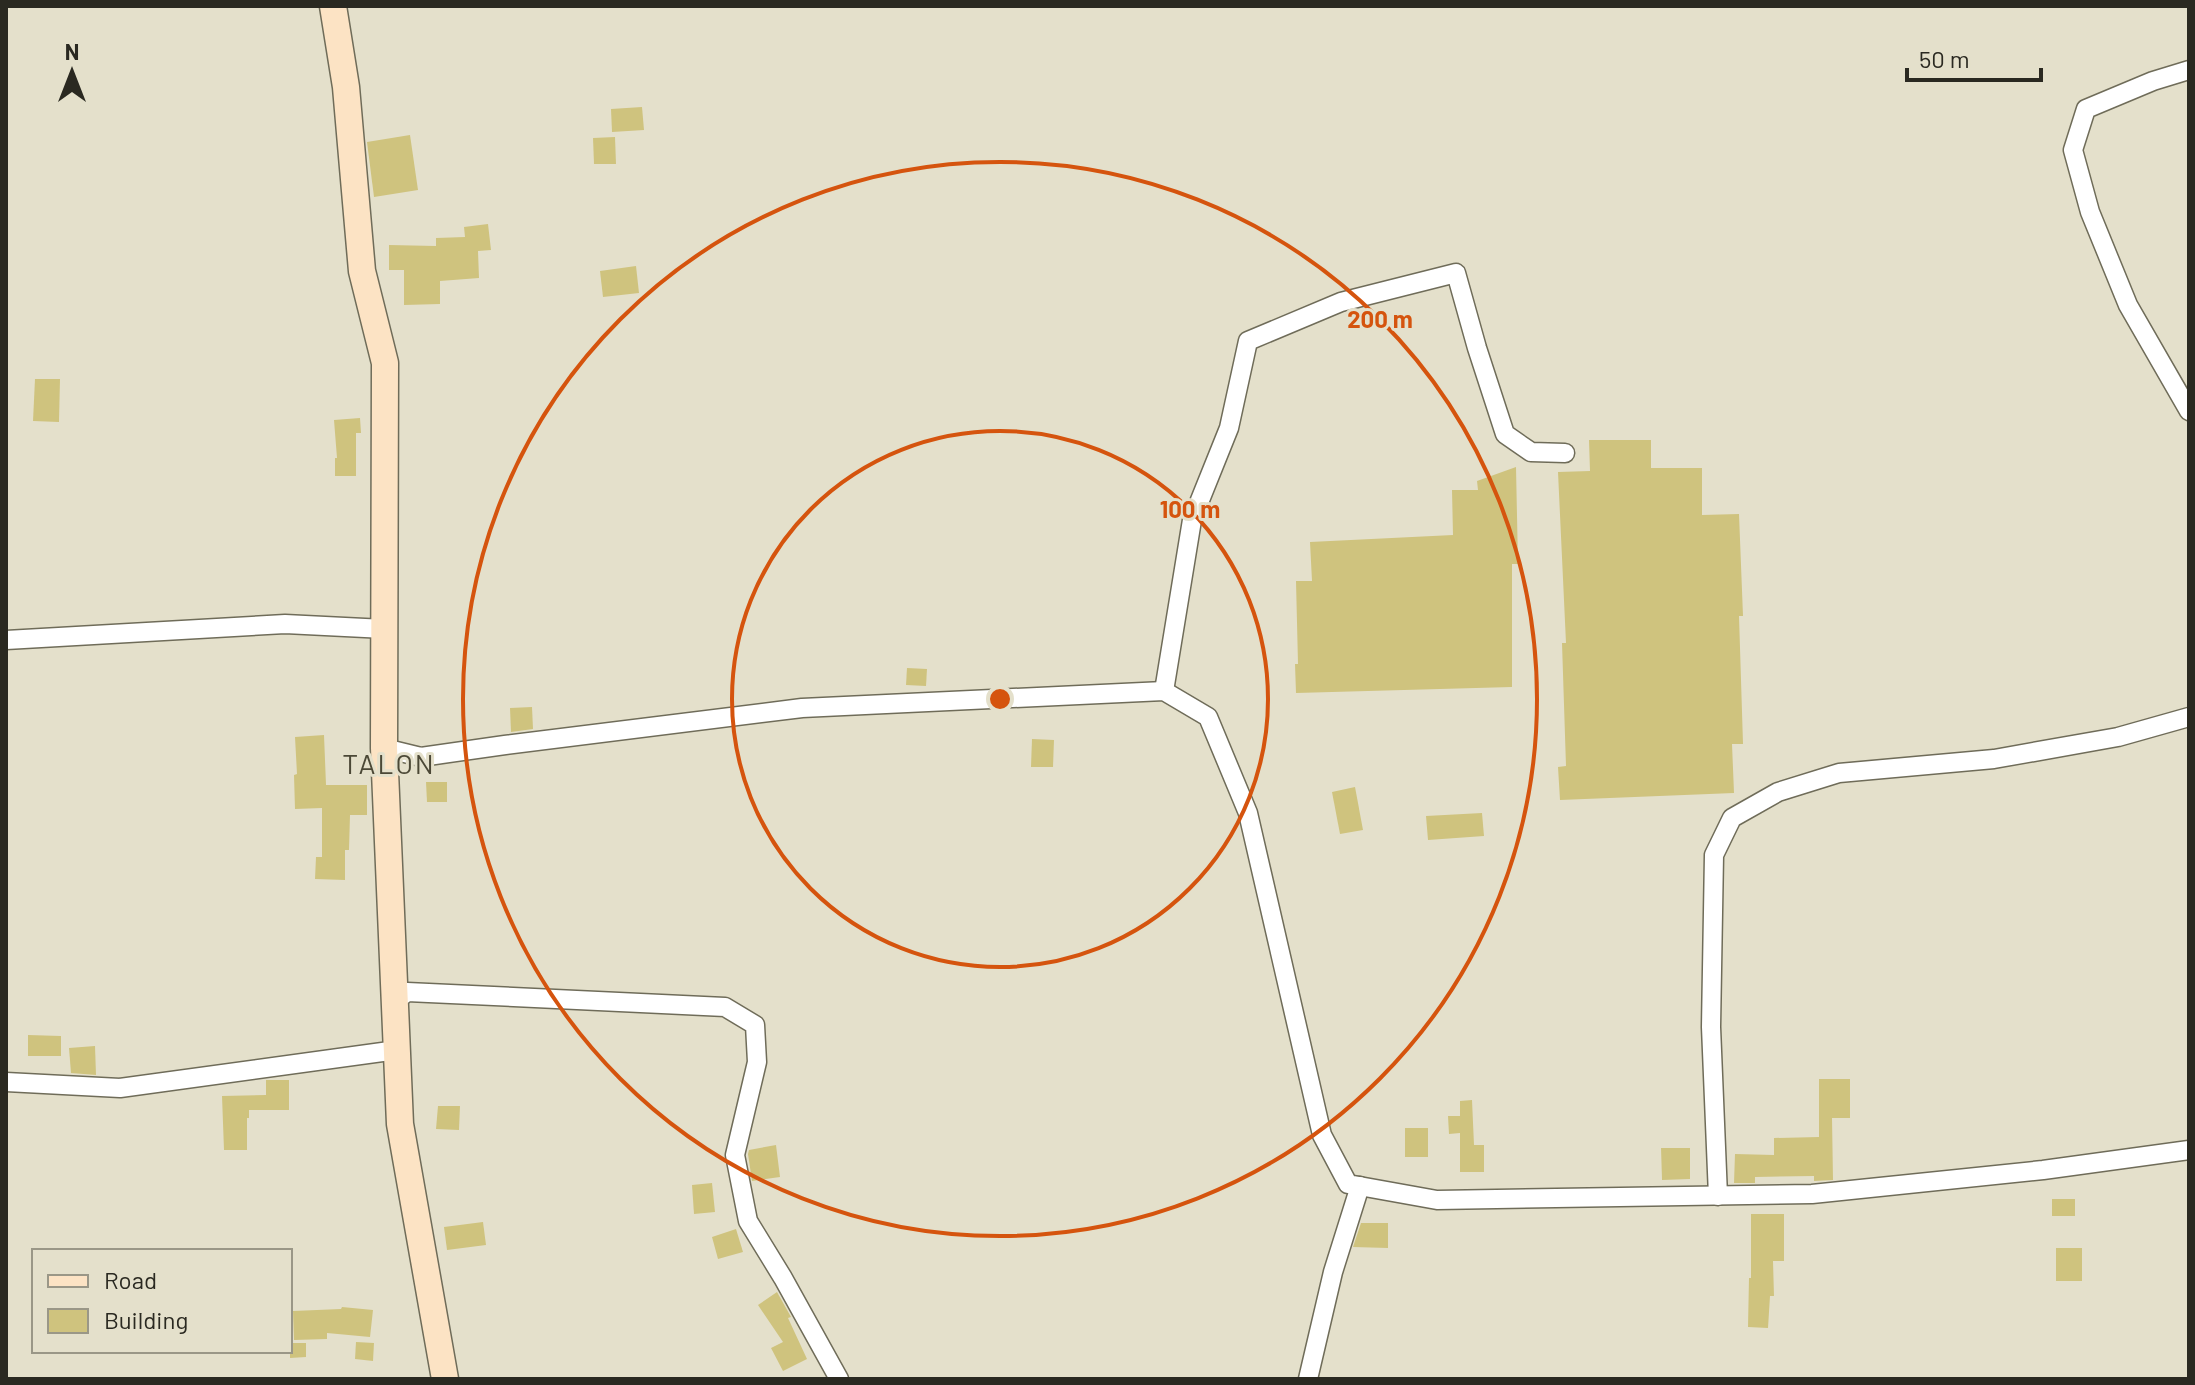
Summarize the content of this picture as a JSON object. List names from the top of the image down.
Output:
{
  "districts": ["TALON"],
  "legend": ["Road", "Building"],
  "scale_bar": "50 m",
  "north": "top",
  "rings": ["200 m", "100 m"]
}
